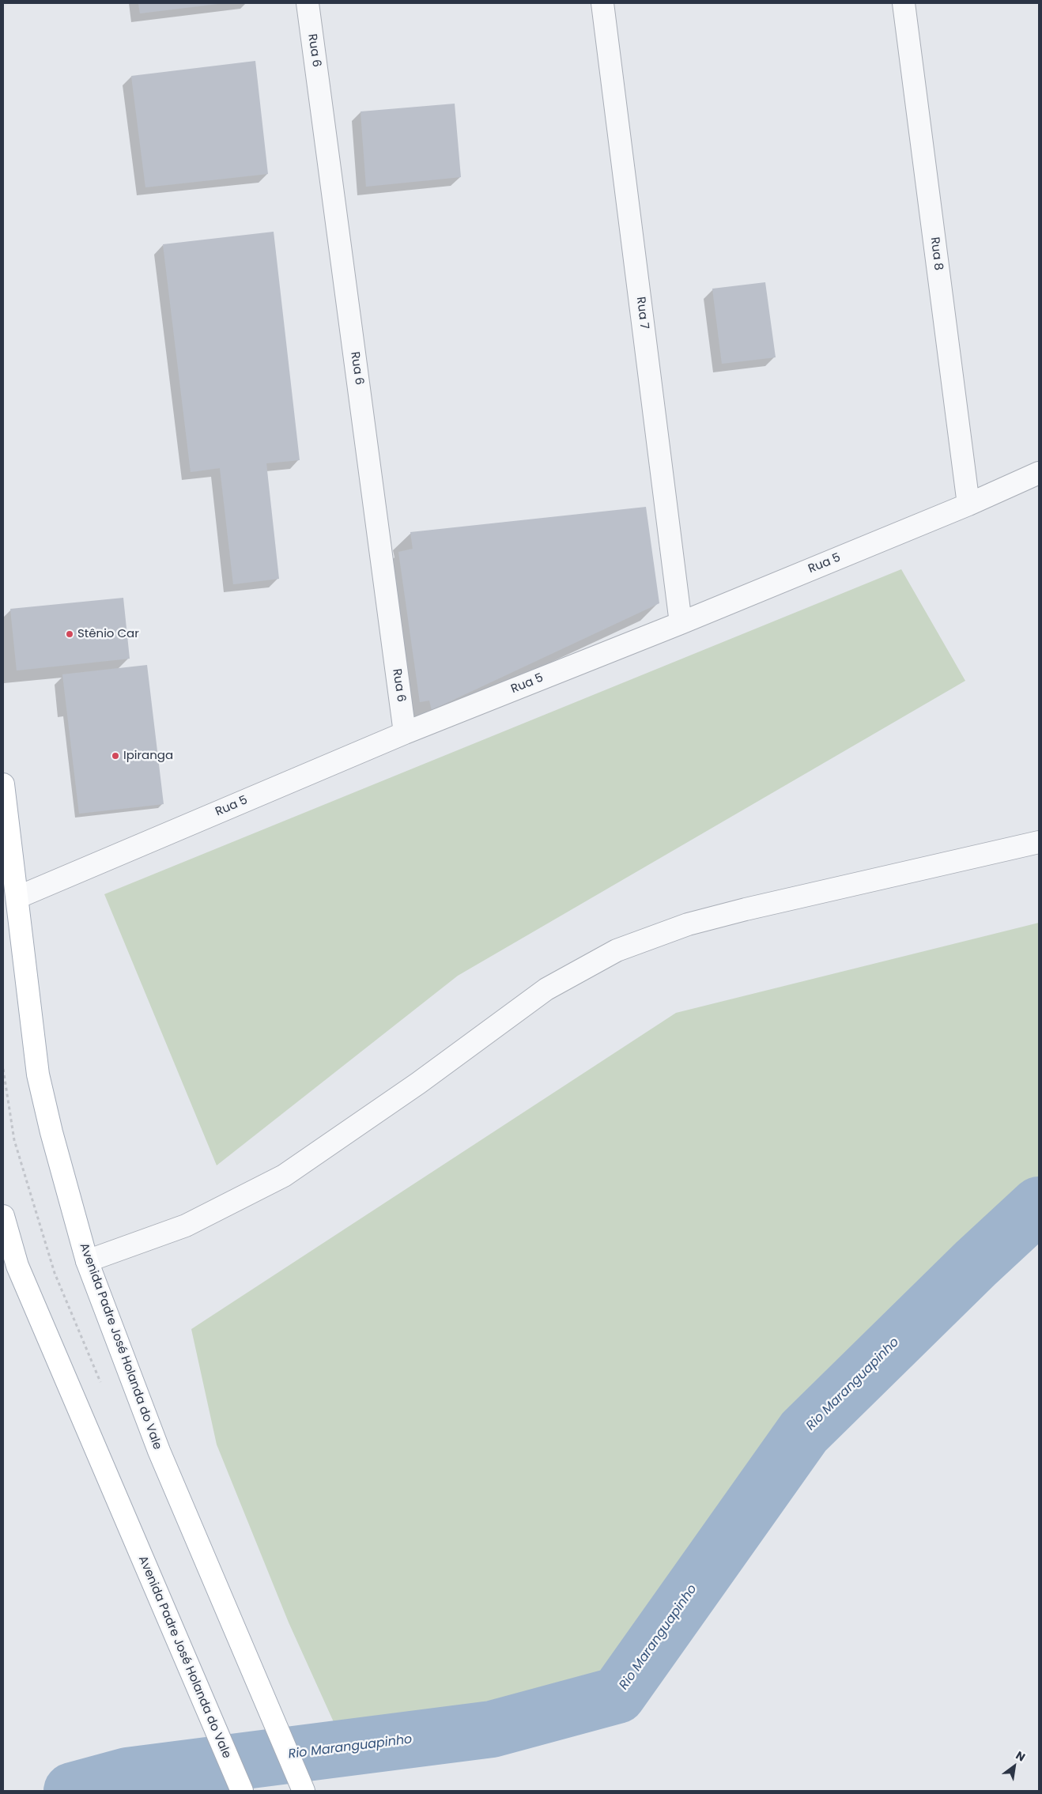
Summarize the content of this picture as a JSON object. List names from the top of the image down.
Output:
{
  "streets": {
    "main road": ["Avenida Padre José Holanda do Vale"],
    "street": [
      "Rua 6",
      "Rua 8",
      "Rua 7",
      "Rua 5"
    ]
  },
  "crossings": [
    ["Rua 6", "Rua 5"],
    ["Rua 8", "Rua 5"],
    ["Rua 7", "Rua 5"],
    ["Rua 5", "Avenida Padre José Holanda do Vale"]
  ],
  "water": ["Rio Maranguapinho"],
  "places": ["Stênio Car", "Ipiranga"],
  "north": "top right"
}
